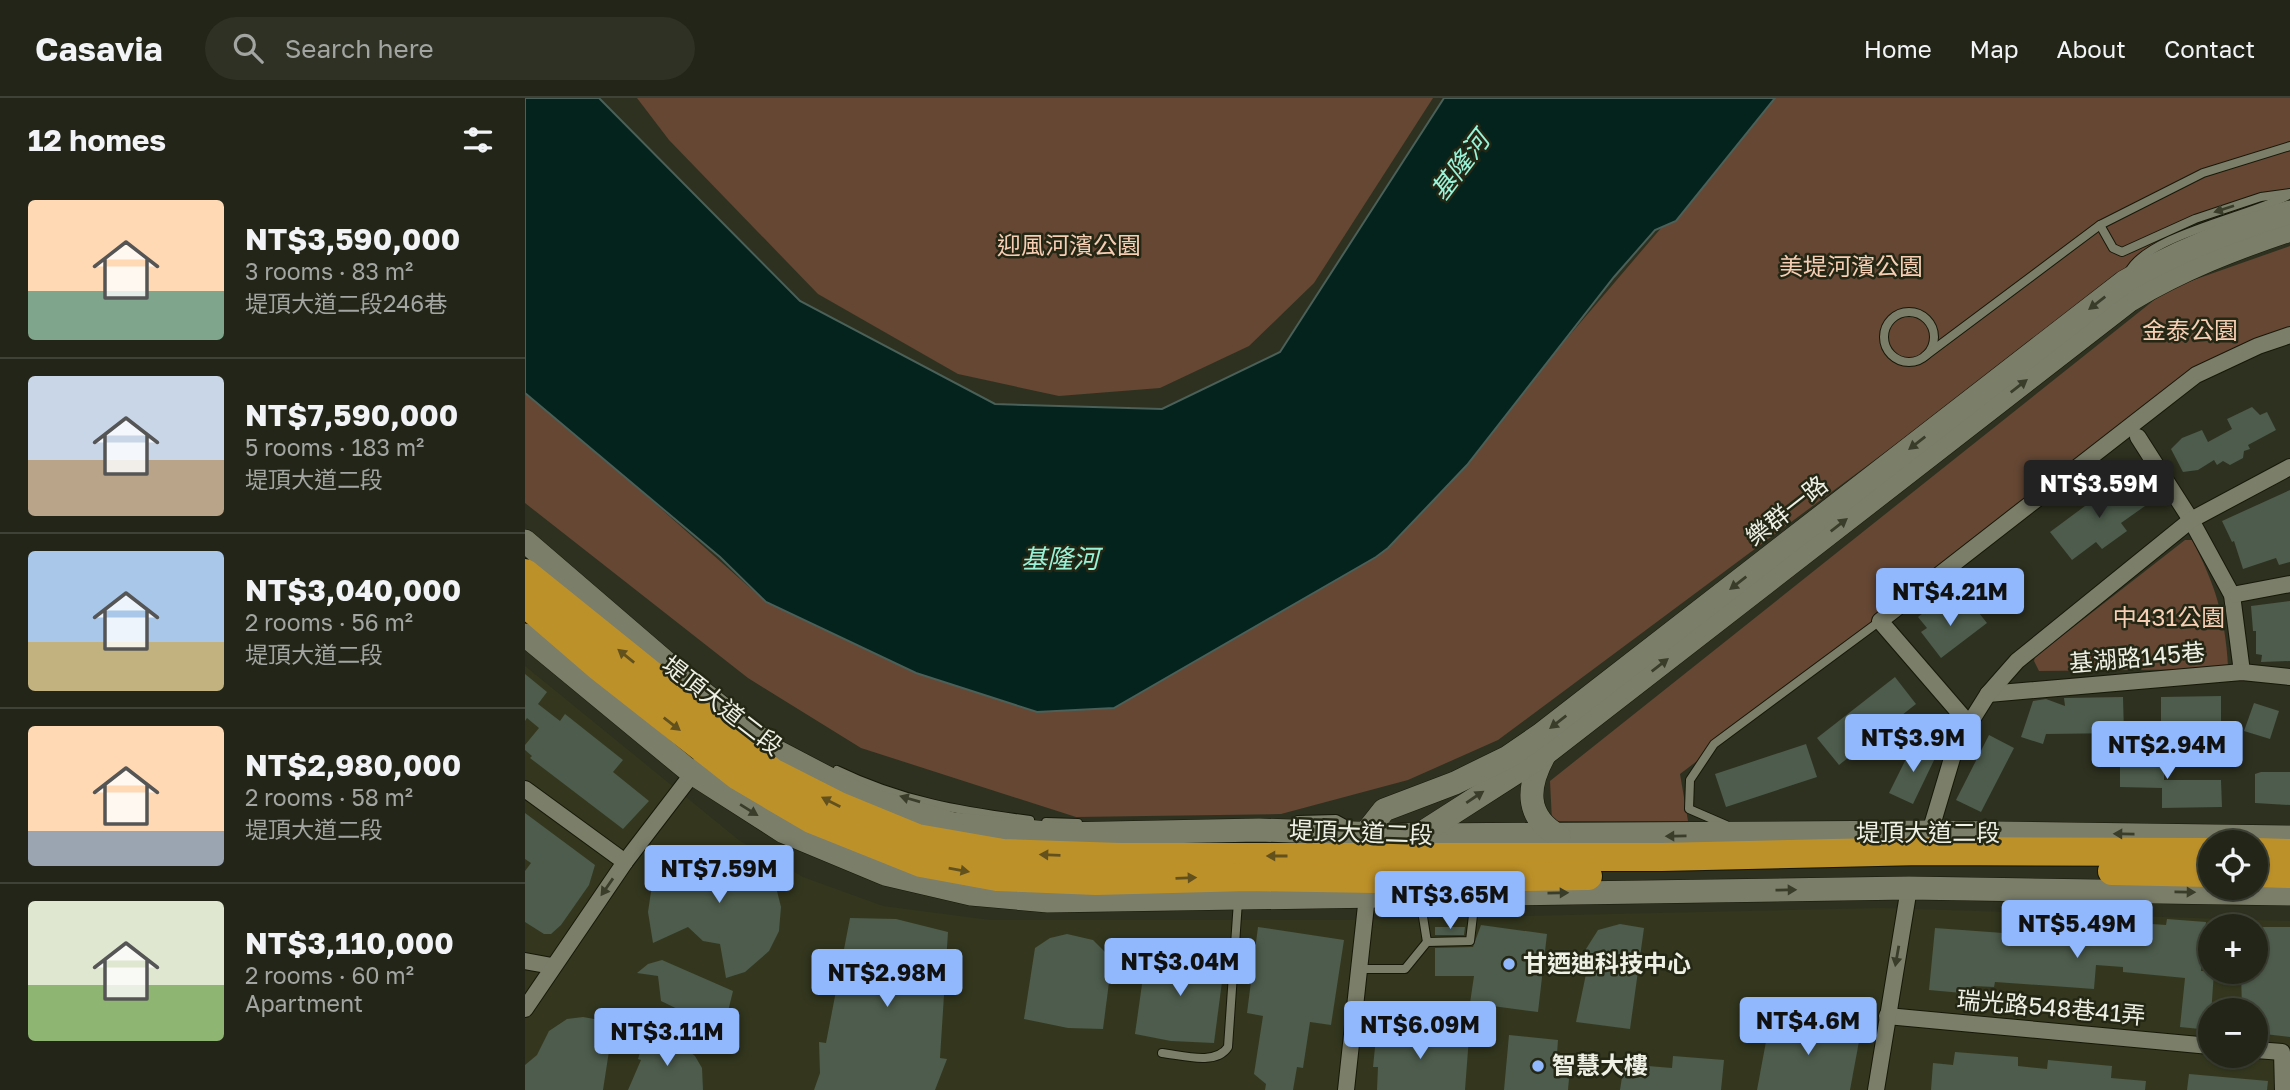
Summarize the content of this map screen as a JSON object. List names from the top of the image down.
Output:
{
  "streets": {
    "highway": ["堤頂大道二段"],
    "street": ["樂群一路", "基湖路145巷", "瑞光路548巷41弄"]
  },
  "crossings": [
    ["樂群一路", "堤頂大道二段"]
  ],
  "water": ["基隆河"],
  "parks": [
    "迎風河濱公園",
    "美堤河濱公園",
    "金泰公園",
    "中431公園"
  ],
  "places": ["甘迺迪科技中心", "智慧大樓"],
  "page": {
    "header": "Casavia",
    "search": "Search here",
    "nav": [
      "Home",
      "Map",
      "About",
      "Contact"
    ],
    "heading": "12 homes",
    "list": [
      {
        "name": "NT$3,590,000",
        "note": "3 rooms · 83 m² · 堤頂大道二段246巷"
      },
      {
        "name": "NT$7,590,000",
        "note": "5 rooms · 183 m² · 堤頂大道二段"
      },
      {
        "name": "NT$3,040,000",
        "note": "2 rooms · 56 m² · 堤頂大道二段"
      },
      {
        "name": "NT$2,980,000",
        "note": "2 rooms · 58 m² · 堤頂大道二段"
      },
      {
        "name": "NT$3,110,000",
        "note": "2 rooms · 60 m² · Apartment"
      }
    ],
    "price": [
      "NT$3.59M",
      "NT$4.21M",
      "NT$3.9M",
      "NT$2.94M",
      "NT$7.59M",
      "NT$3.65M",
      "NT$5.49M",
      "NT$3.04M",
      "NT$2.98M",
      "NT$4.6M",
      "NT$6.09M",
      "NT$3.11M"
    ],
    "map_buttons": ["+", "−"]
  }
}
